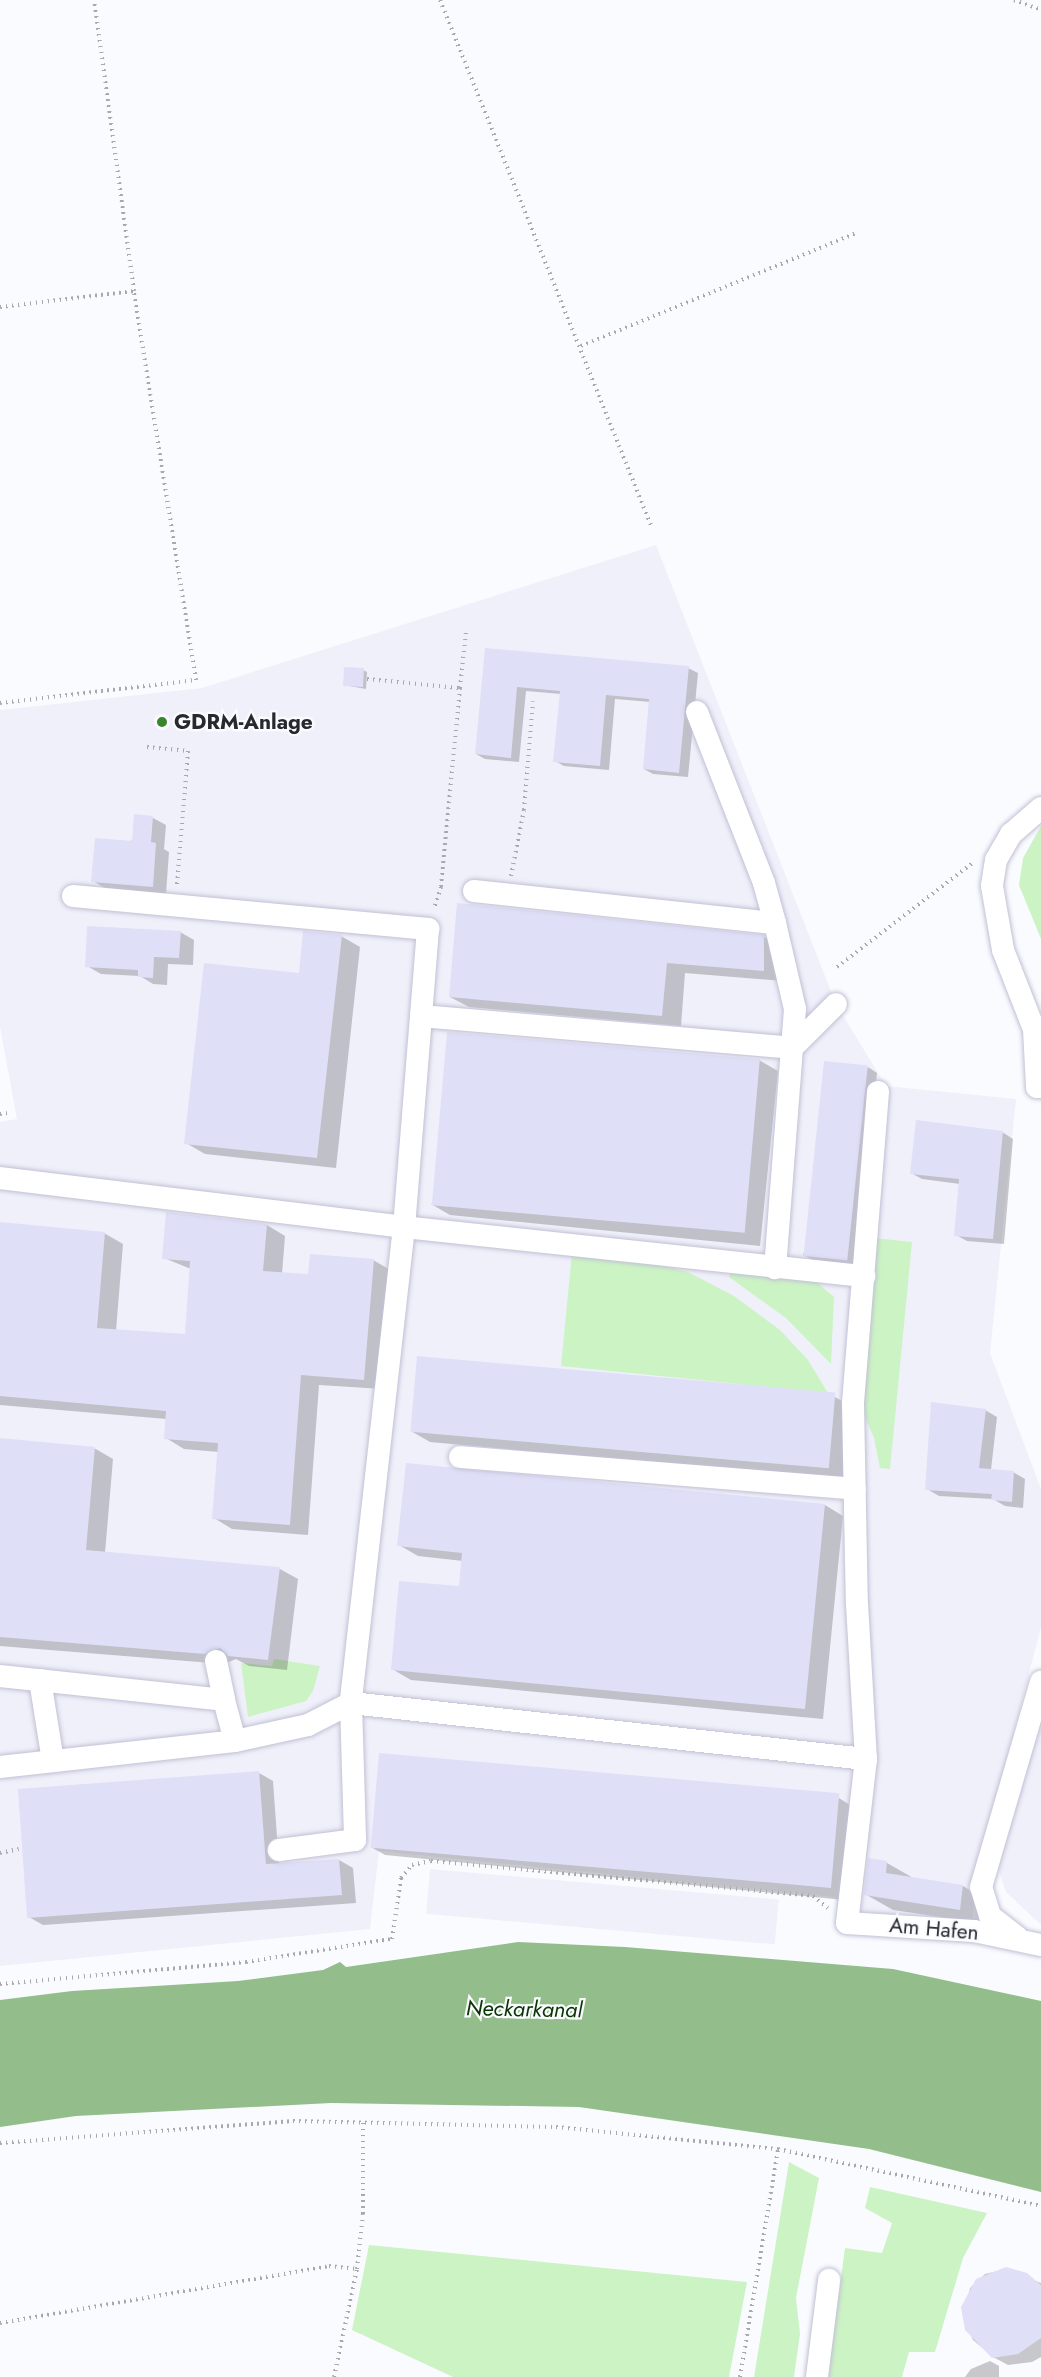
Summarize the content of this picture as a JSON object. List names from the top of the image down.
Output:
{
  "streets": {
    "lane": ["Am Hafen"]
  },
  "water": ["Neckarkanal"],
  "places": ["GDRM-Anlage"]
}
